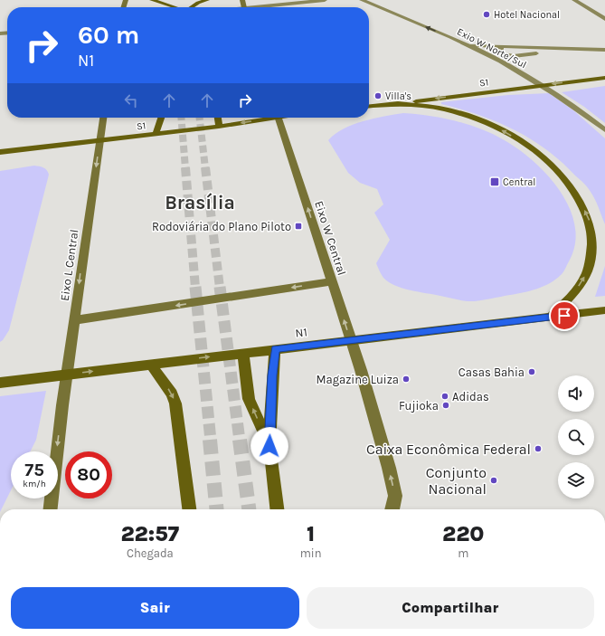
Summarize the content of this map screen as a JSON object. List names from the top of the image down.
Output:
{
  "streets": {
    "highway": ["S1", "N1"],
    "main road": ["Exio W Norte/Sul", "Eixo W Central", "Eixo L Central"]
  },
  "one_way": [
    "Exio W Norte/Sul",
    "S1",
    "Eixo W Central",
    "Eixo L Central",
    "N1"
  ],
  "districts": ["Brasília"],
  "places": {
    "other": [
      "Hotel Nacional",
      "Villa's",
      "Casas Bahia",
      "Magazine Luiza",
      "Adidas",
      "Fujioka",
      "Caixa Econômica Federal",
      "Conjunto Nacional"
    ],
    "transit": ["Central", "Rodoviária do Plano Piloto"]
  },
  "page": {
    "turn": ["60 m", "N1"],
    "speed": "75 km/h",
    "limit": "80",
    "eta": [
      "22:57",
      "Chegada",
      "1",
      "min",
      "220",
      "m"
    ],
    "buttons": ["Sair", "Compartilhar"]
  }
}
